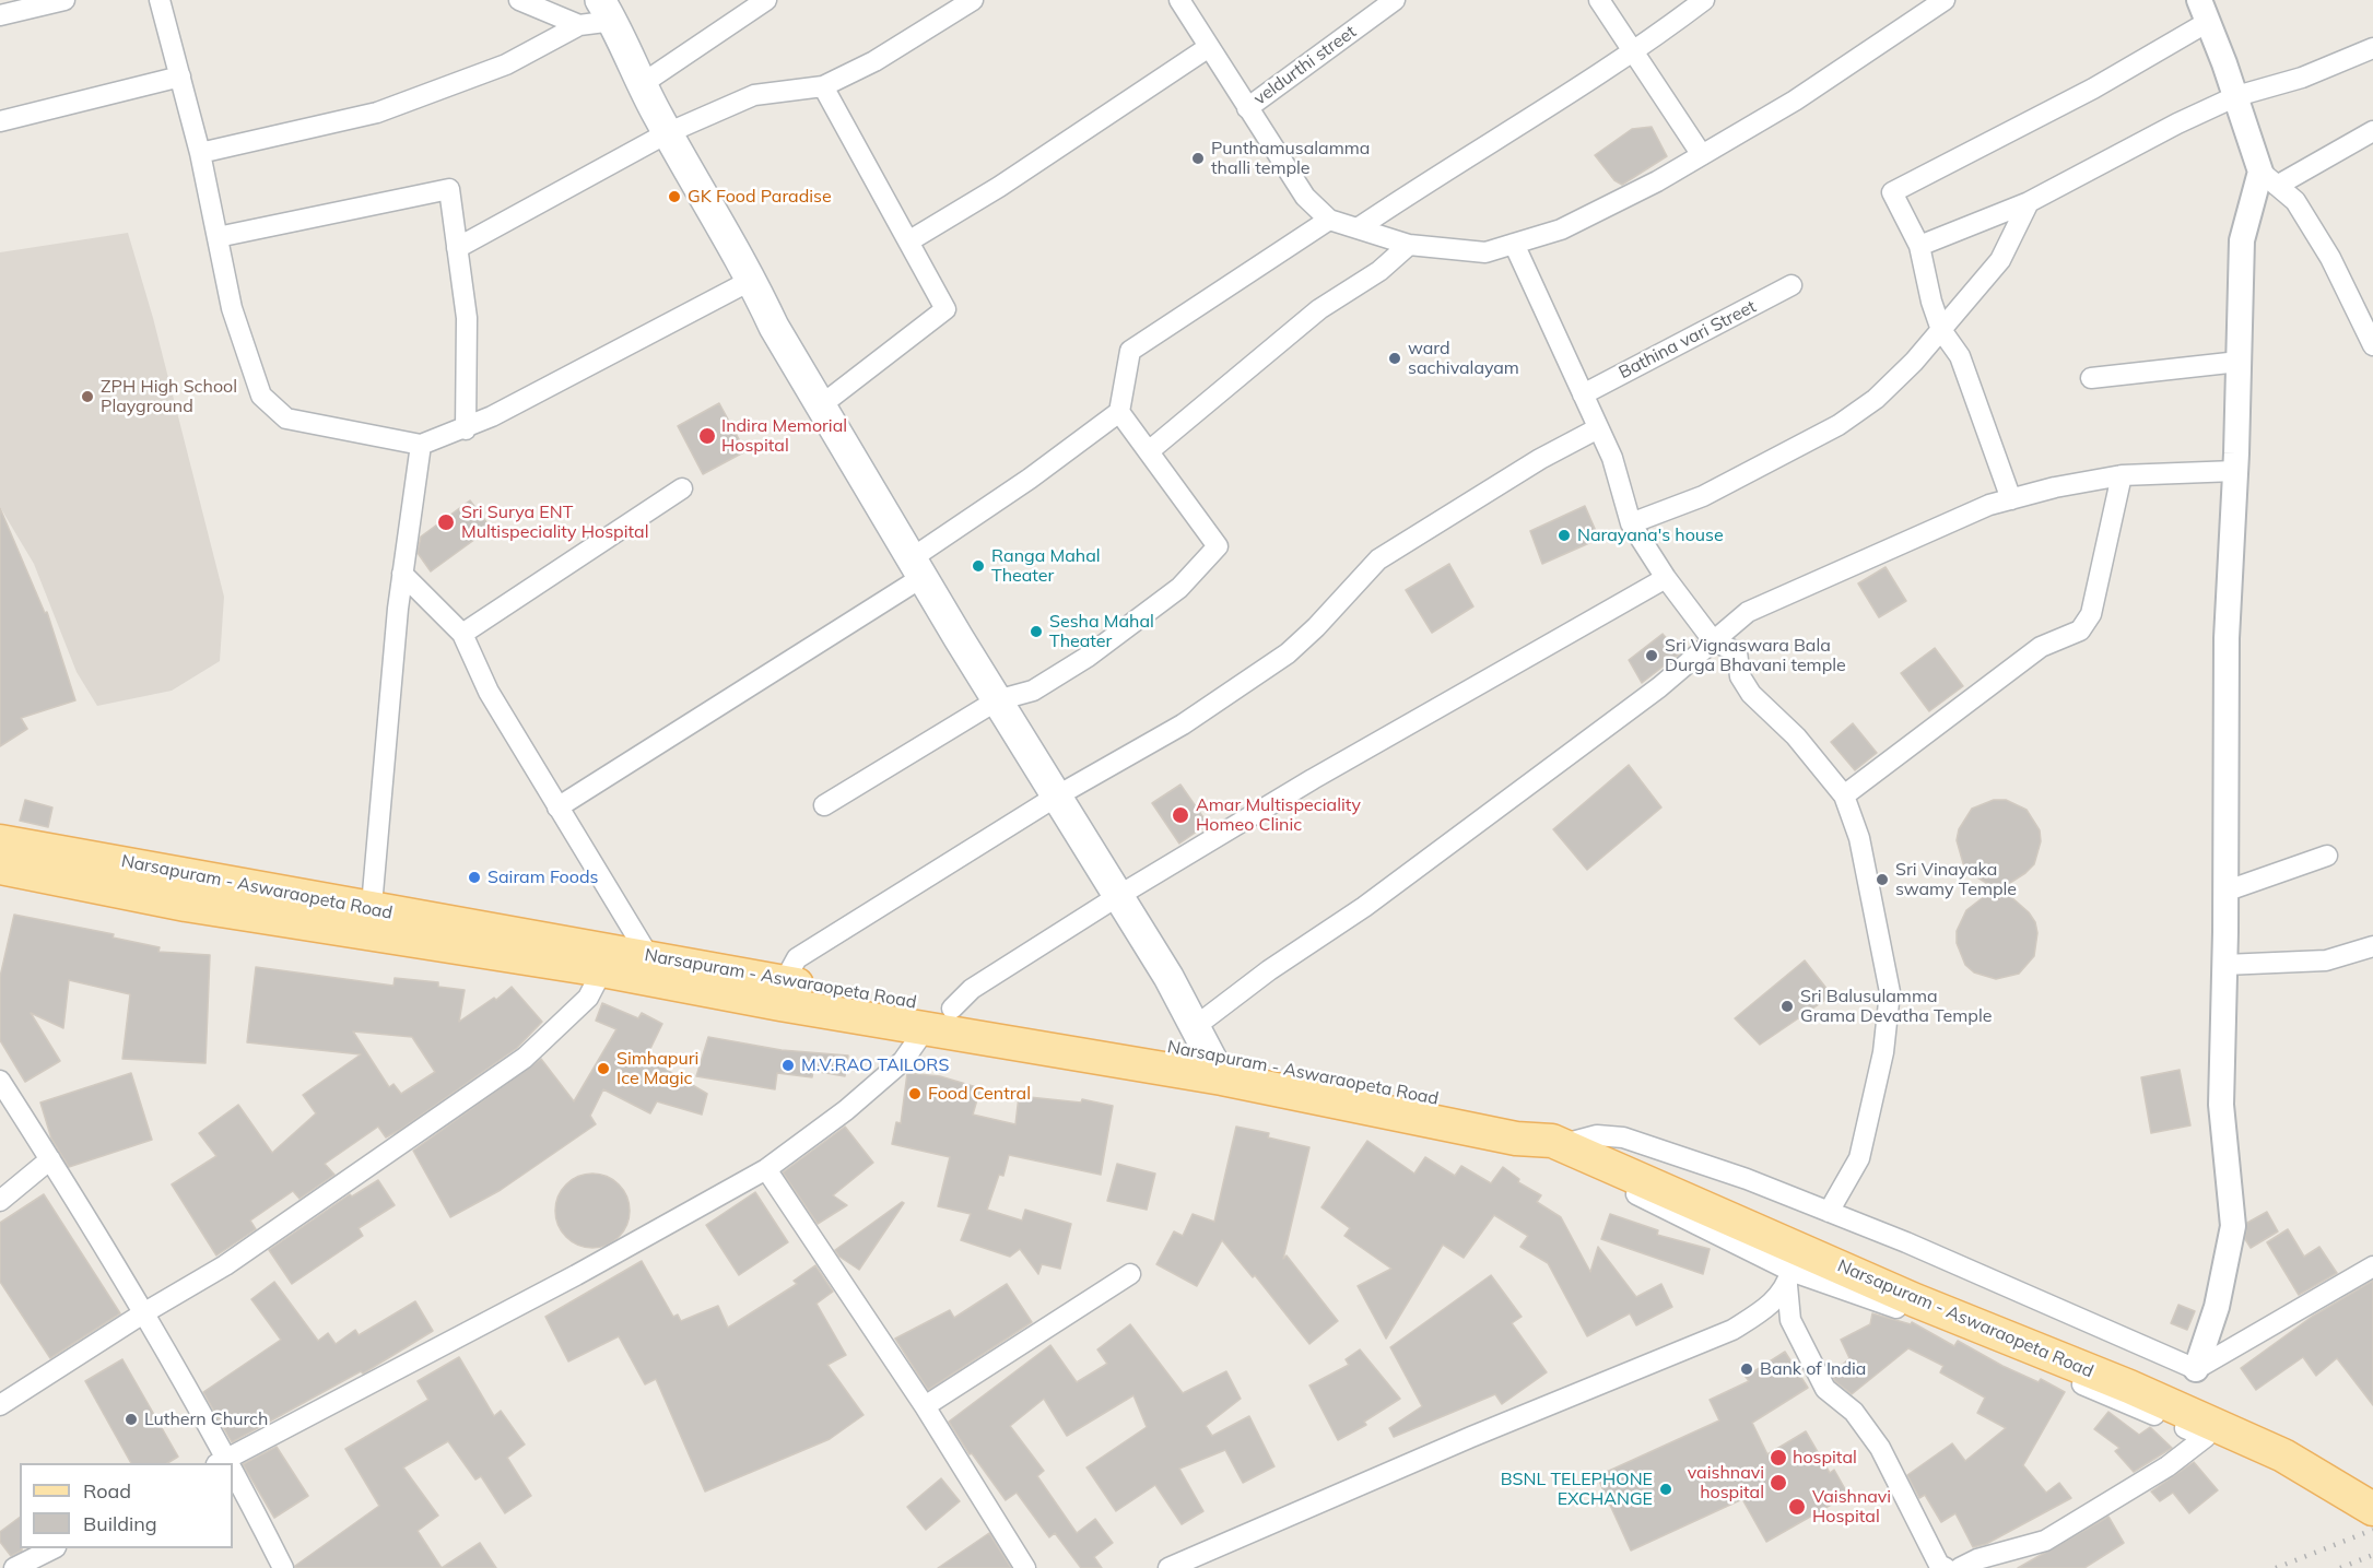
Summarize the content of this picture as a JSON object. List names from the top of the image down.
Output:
{
  "streets": {
    "main road": ["Narsapuram - Aswaraopeta Road"],
    "street": ["veldurthi street", "Bathina vari Street"]
  },
  "places": [
    "Punthamusalamma thalli temple",
    "GK Food Paradise",
    "ward sachivalayam",
    "ZPH High School Playground",
    "Indira Memorial Hospital",
    "Sri Surya ENT Multispeciality Hospital",
    "Narayana's house",
    "Ranga Mahal Theater",
    "Sesha Mahal Theater",
    "Sri Vignaswara Bala Durga Bhavani temple",
    "Amar Multispeciality Homeo Clinic",
    "Sairam Foods",
    "Sri Vinayaka swamy Temple",
    "Sri Balusulamma Grama Devatha Temple",
    "M.V.RAO TAILORS",
    "Simhapuri Ice Magic",
    "Food Central",
    "Bank of India",
    "Luthern Church",
    "hospital",
    "vaishnavi hospital",
    "BSNL TELEPHONE EXCHANGE",
    "Vaishnavi Hospital"
  ],
  "legend": ["Road", "Building"]
}
